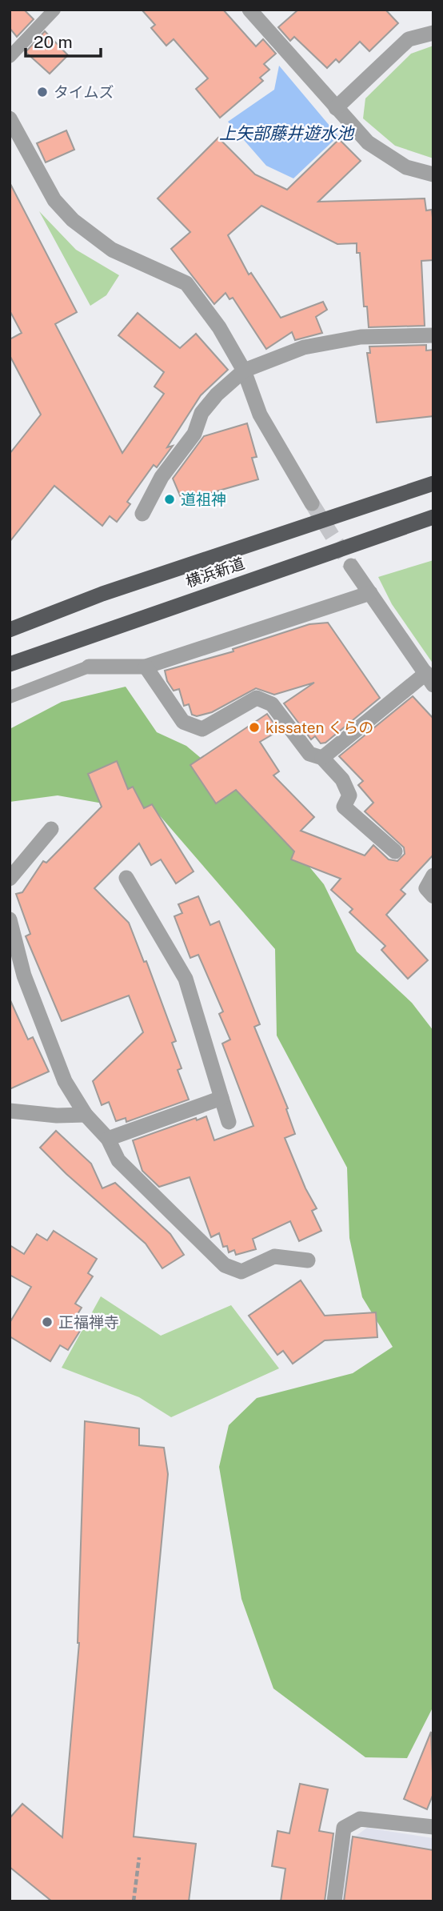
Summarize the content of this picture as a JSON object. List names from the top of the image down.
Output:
{
  "streets": {
    "highway": ["横浜新道"]
  },
  "water": ["上矢部藤井遊水池"],
  "places": [
    "タイムズ",
    "道祖神",
    "kissaten くらの",
    "正福禅寺"
  ],
  "scale_bar": "20 m"
}
